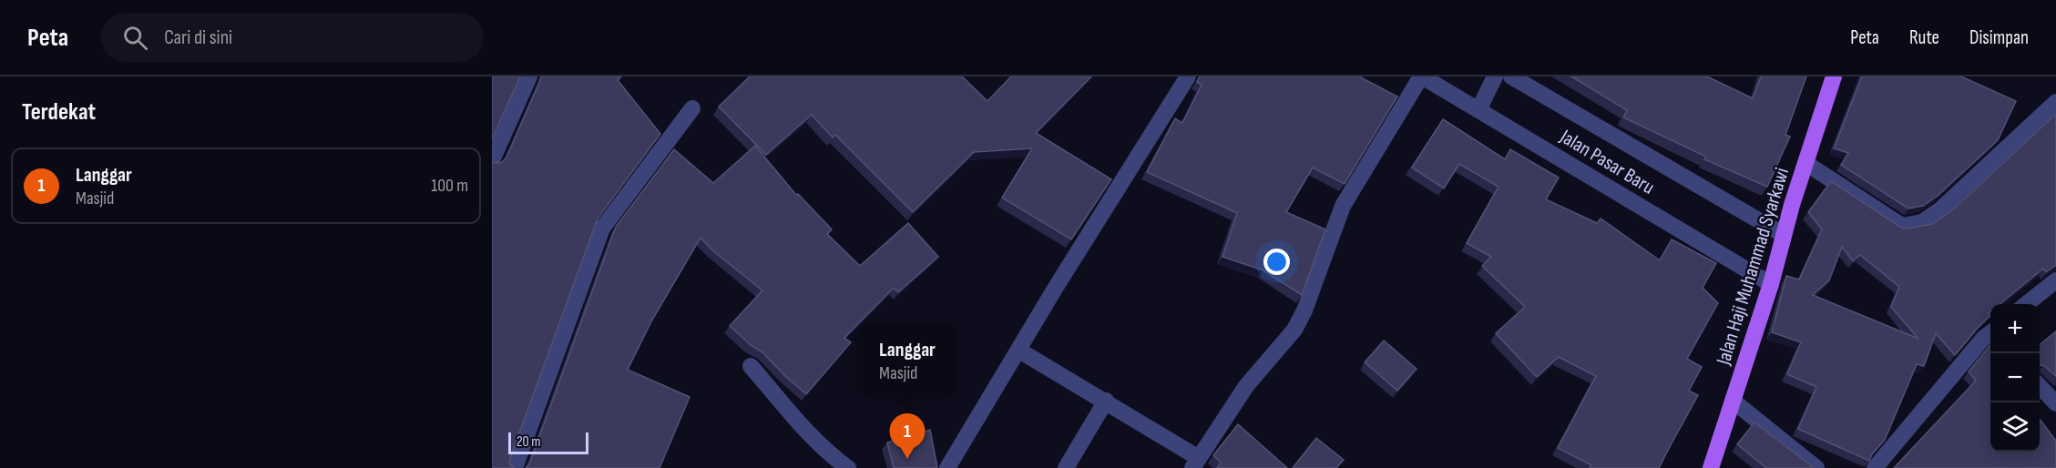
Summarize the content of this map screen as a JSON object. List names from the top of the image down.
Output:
{
  "streets": {
    "main road": ["Jalan Haji Muhammad Syarkawi"],
    "street": ["Jalan Pasar Baru"]
  },
  "crossings": [
    ["Jalan Pasar Baru", "Jalan Haji Muhammad Syarkawi"]
  ],
  "scale_bar": "20 m",
  "page": {
    "header": "Peta",
    "search": "Cari di sini",
    "nav": ["Peta", "Rute", "Disimpan"],
    "heading": "Terdekat",
    "list": [
      {
        "mark": "1",
        "name": "Langgar",
        "note": "Masjid",
        "value": "100 m"
      }
    ],
    "map_buttons": ["+", "−"],
    "popup": ["Langgar", "Masjid"],
    "pins": "1",
    "scale": "20 m"
  }
}
